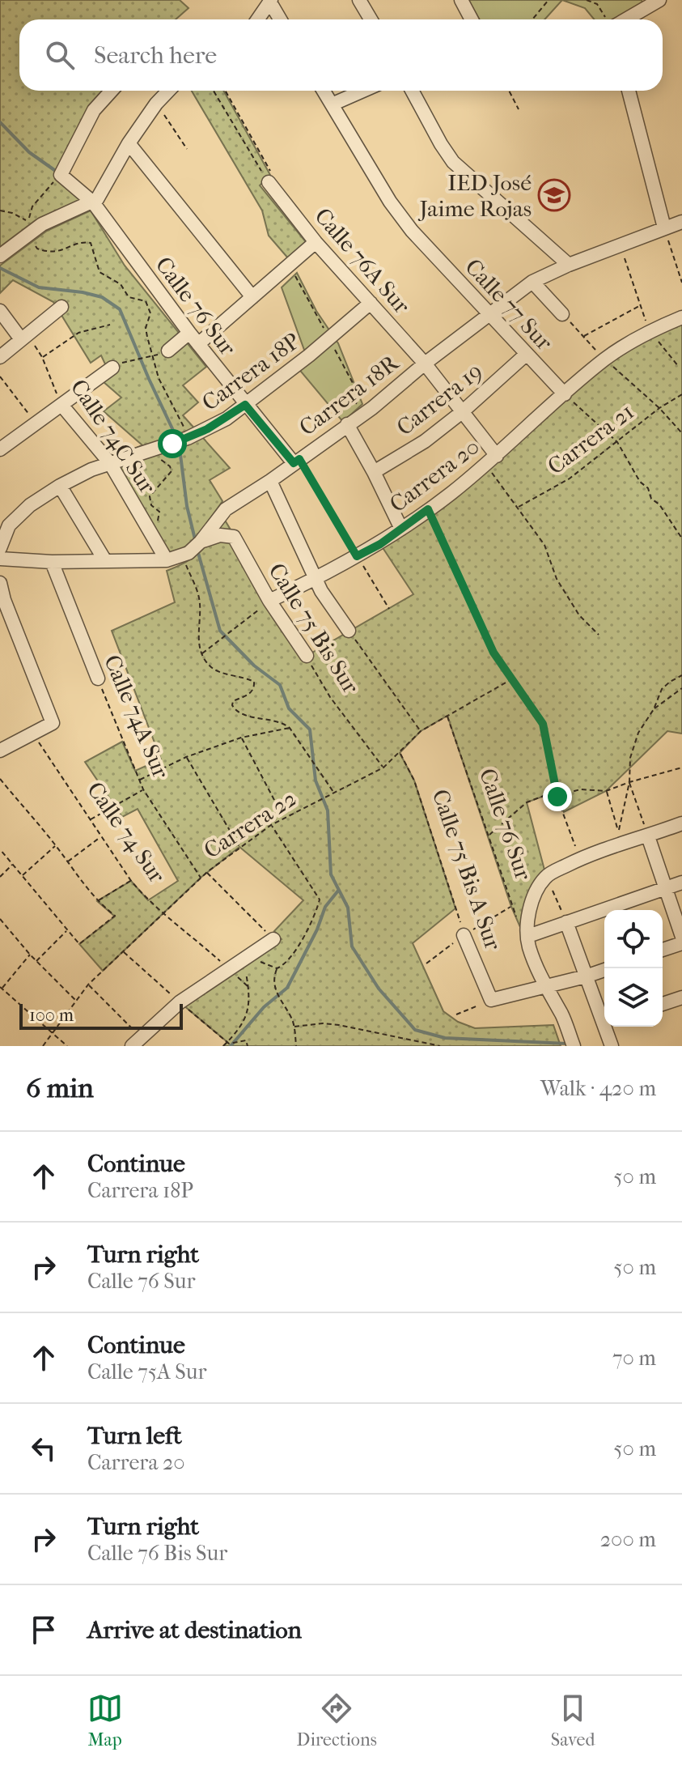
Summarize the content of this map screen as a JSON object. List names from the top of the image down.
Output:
{
  "streets": {
    "street": [
      "Calle 76A Sur",
      "Calle 77 Sur",
      "Calle 76 Sur",
      "Carrera 18P",
      "Carrera 18R",
      "Carrera 19",
      "Calle 74C Sur",
      "Carrera 20",
      "Calle 75 Bis Sur",
      "Calle 74A Sur",
      "Calle 75 Bis A Sur"
    ],
    "path": ["Carrera 21", "Carrera 22", "Calle 74 Sur"]
  },
  "crossings": [
    ["Calle 76A Sur", "Carrera 18P"],
    ["Calle 76A Sur", "Carrera 18R"],
    ["Calle 76A Sur", "Carrera 19"],
    ["Calle 76A Sur", "Carrera 20"],
    ["Calle 77 Sur", "Carrera 18R"],
    ["Calle 77 Sur", "Carrera 19"],
    ["Calle 77 Sur", "Carrera 20"],
    ["Calle 76 Sur", "Carrera 18P"],
    ["Calle 76 Sur", "Carrera 18R"],
    ["Calle 76 Sur", "Carrera 22"],
    ["Carrera 18P", "Calle 74C Sur"],
    ["Carrera 18R", "Calle 74C Sur"],
    ["Carrera 18R", "Calle 75 Bis Sur"],
    ["Carrera 18R", "Calle 74A Sur"],
    ["Carrera 20", "Calle 75 Bis Sur"],
    ["Calle 75 Bis Sur", "Carrera 22"],
    ["Calle 74A Sur", "Carrera 22"],
    ["Carrera 22", "Calle 74 Sur"],
    ["Carrera 22", "Calle 75 Bis A Sur"]
  ],
  "places": {
    "school or university": ["IED José Jaime Rojas"]
  },
  "scale_bar": "100 m",
  "page": {
    "search": "Search here",
    "scale": "100 m",
    "heading": ["6 min", "Walk · 420 m"],
    "list": [
      ["Continue", "Carrera 18P", "50 m"],
      ["Turn right", "Calle 76 Sur", "50 m"],
      ["Continue", "Calle 75A Sur", "70 m"],
      ["Turn left", "Carrera 20", "50 m"],
      ["Turn right", "Calle 76 Bis Sur", "200 m"],
      "Arrive at destination"
    ],
    "nav": ["Map", "Directions", "Saved"]
  }
}
